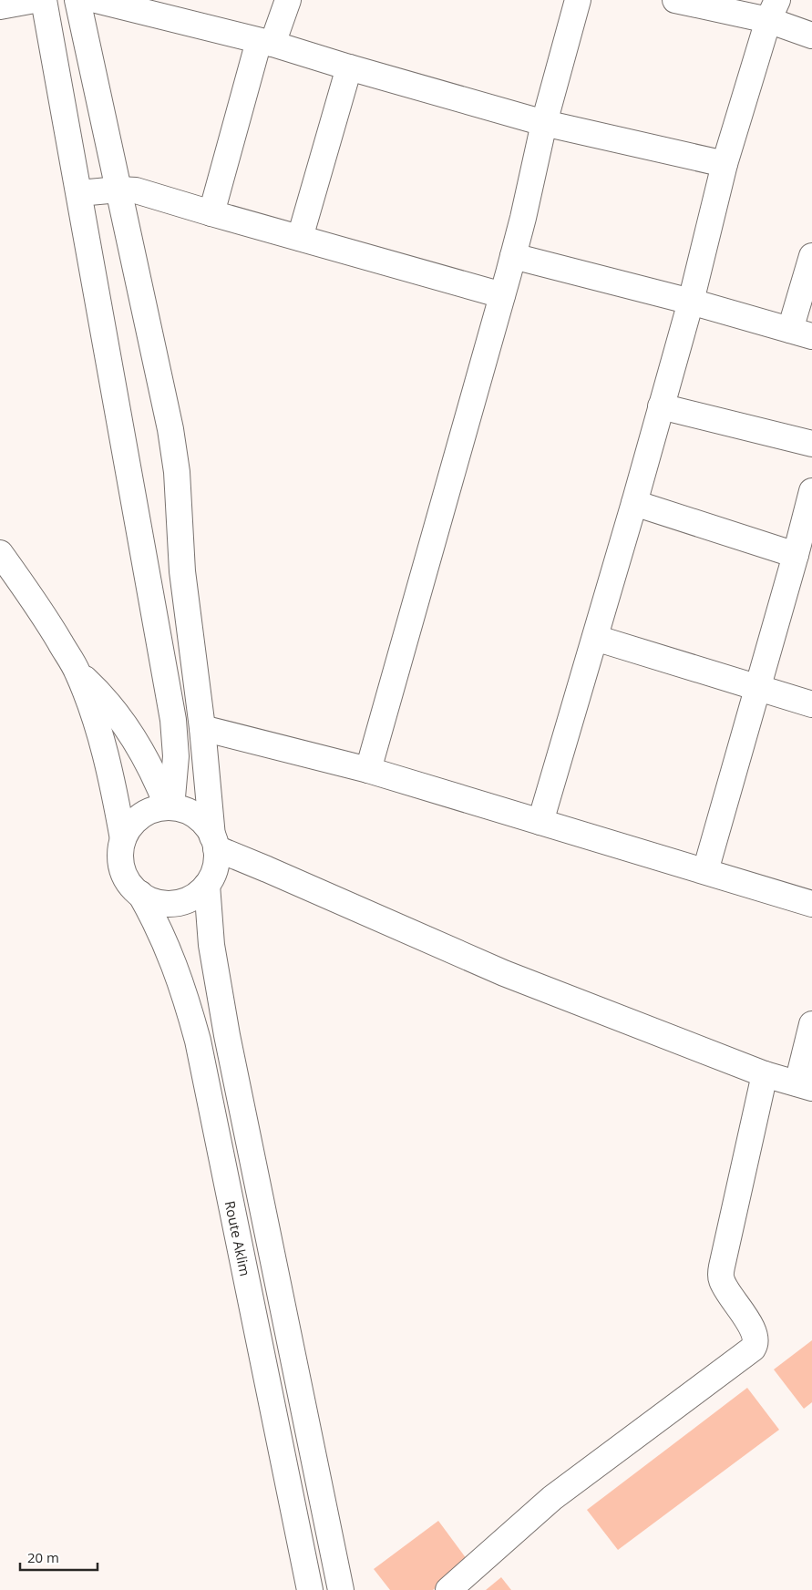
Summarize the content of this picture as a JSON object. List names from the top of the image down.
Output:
{
  "streets": {
    "street": ["Route Aklim"]
  },
  "scale_bar": "20 m"
}
